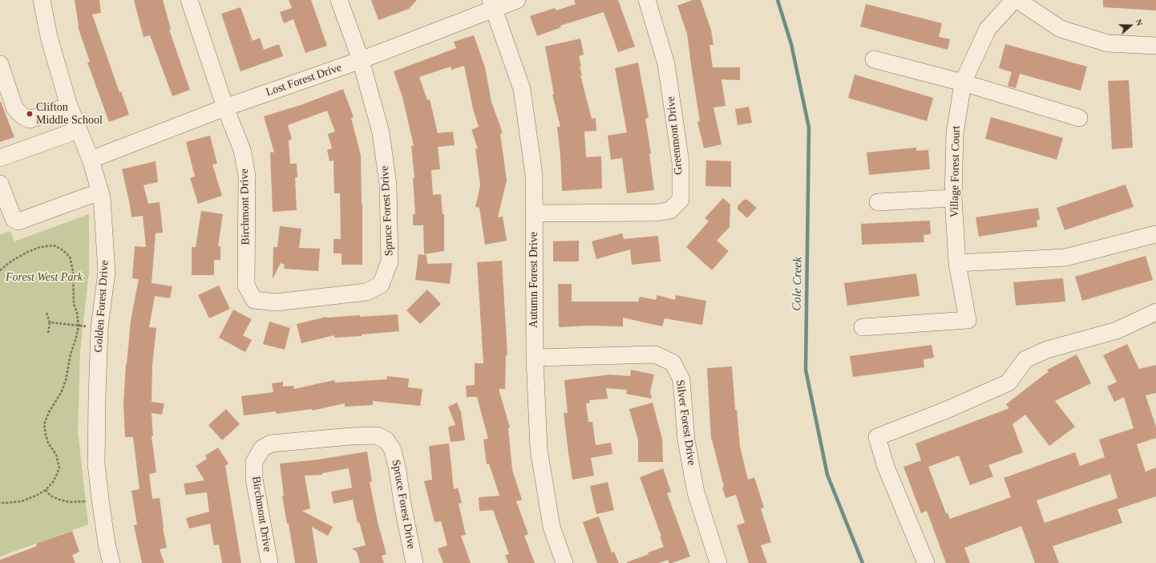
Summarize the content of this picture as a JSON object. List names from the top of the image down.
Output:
{
  "streets": {
    "street": [
      "Lost Forest Drive",
      "Greenmont Drive",
      "Village Forest Court",
      "Birchmont Drive",
      "Spruce Forest Drive",
      "Autumn Forest Drive",
      "Golden Forest Drive",
      "Silver Forest Drive"
    ]
  },
  "crossings": [
    ["Lost Forest Drive", "Birchmont Drive"],
    ["Lost Forest Drive", "Spruce Forest Drive"],
    ["Lost Forest Drive", "Autumn Forest Drive"],
    ["Lost Forest Drive", "Golden Forest Drive"],
    ["Greenmont Drive", "Autumn Forest Drive"],
    ["Birchmont Drive", "Spruce Forest Drive"],
    ["Autumn Forest Drive", "Silver Forest Drive"]
  ],
  "water": ["Cole Creek"],
  "parks": ["Forest West Park"],
  "places": ["Clifton Middle School"],
  "north": "right"
}
